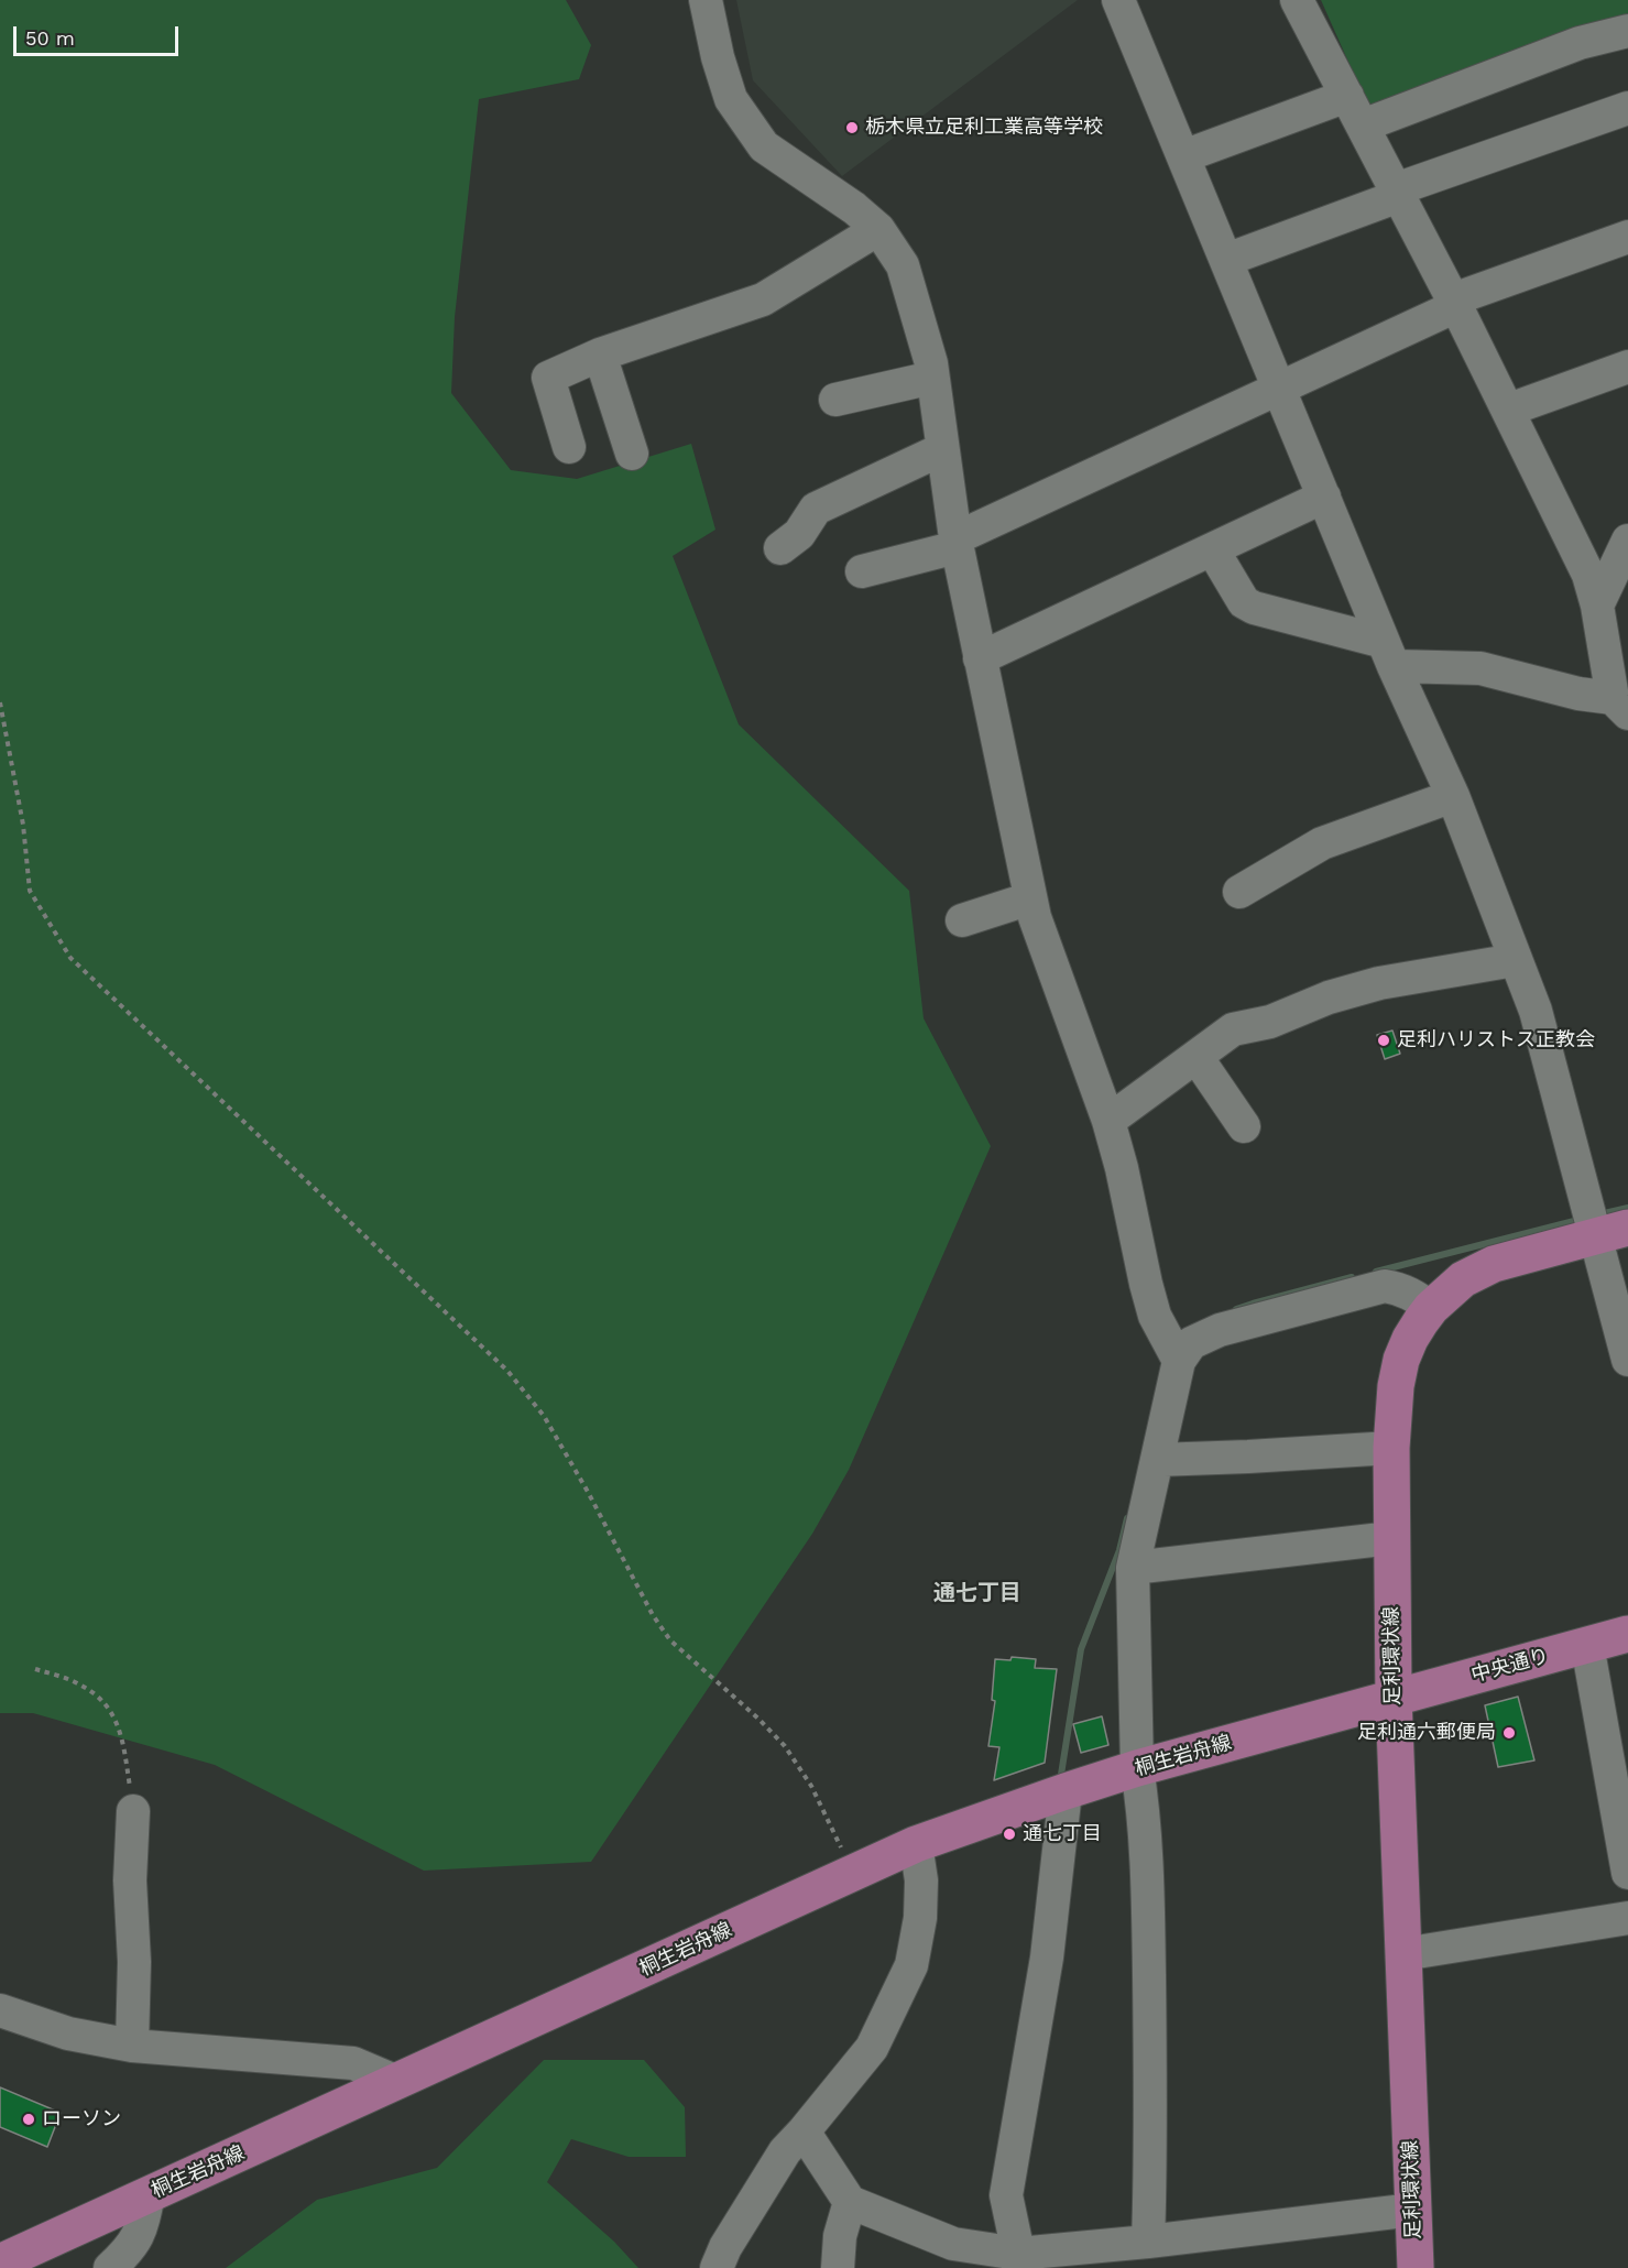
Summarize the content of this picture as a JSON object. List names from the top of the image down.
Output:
{
  "streets": {
    "main road": ["足利環状線", "中央通り", "桐生岩舟線"]
  },
  "crossings": [
    ["足利環状線", "中央通り"],
    ["足利環状線", "桐生岩舟線"],
    ["中央通り", "桐生岩舟線"]
  ],
  "districts": ["通七丁目"],
  "places": [
    "栃木県立足利工業高等学校",
    "足利ハリストス正教会",
    "足利通六郵便局",
    "通七丁目",
    "ローソン"
  ],
  "scale_bar": "50 m"
}
